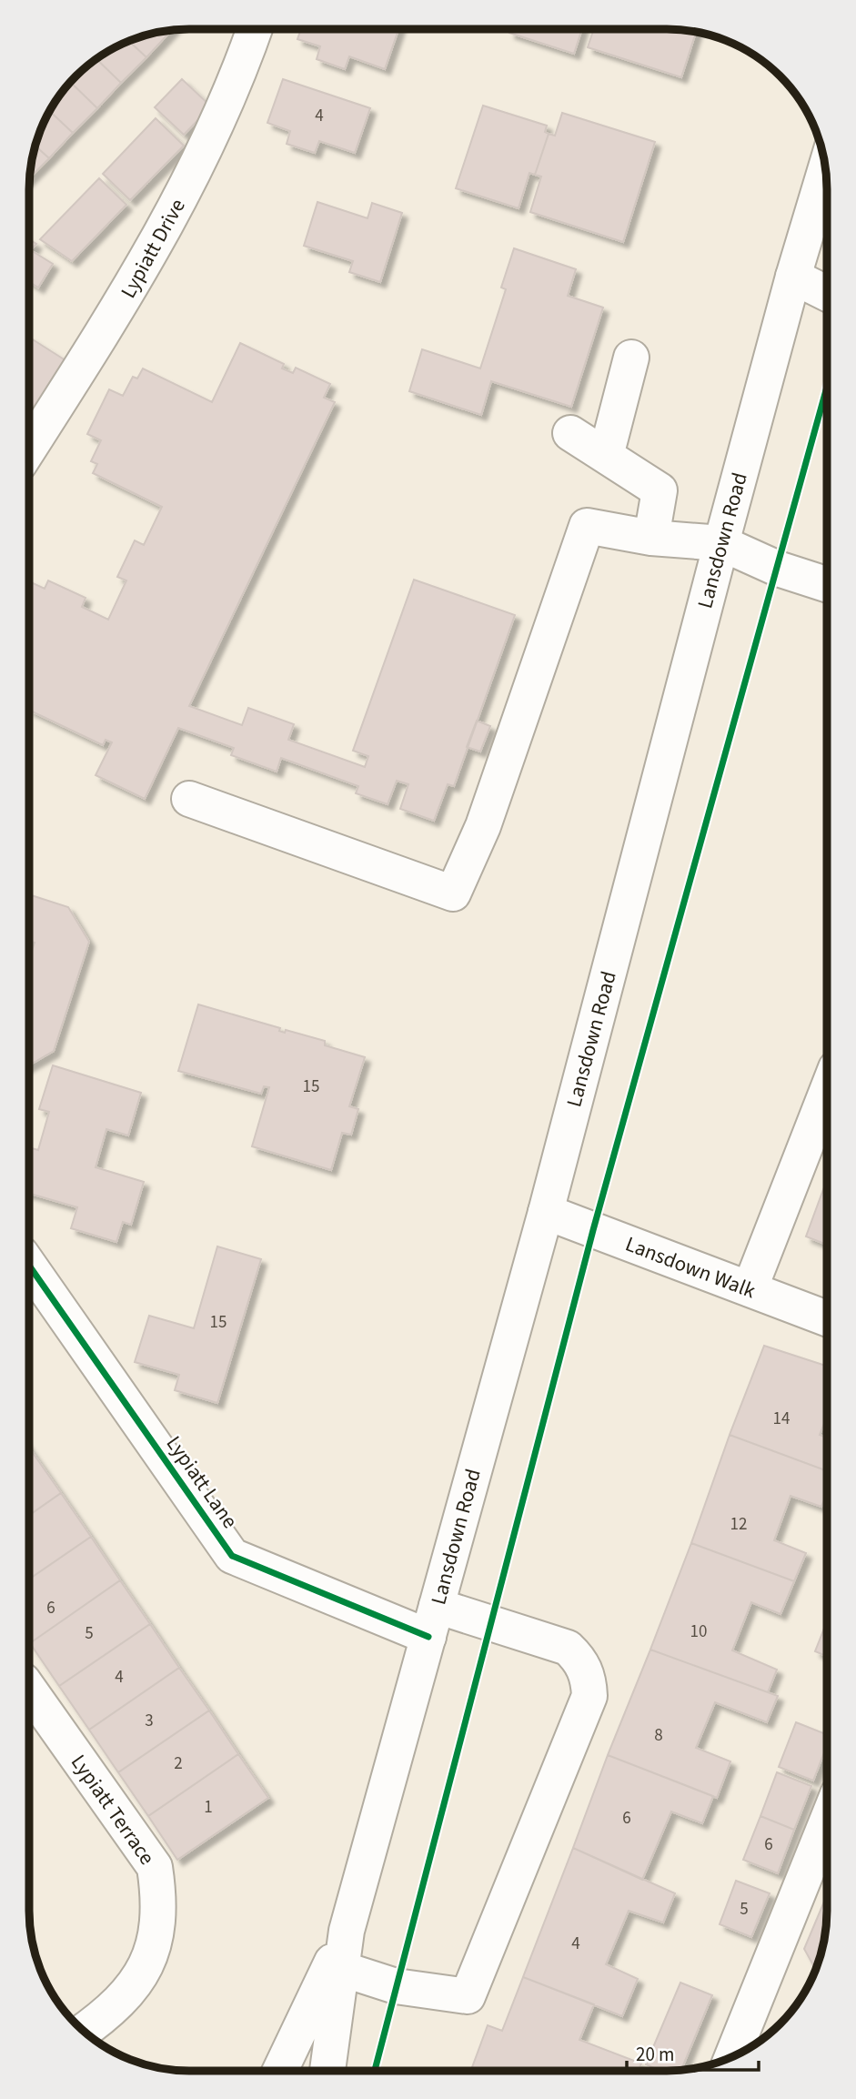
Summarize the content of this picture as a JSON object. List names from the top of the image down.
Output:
{
  "streets": {
    "main road": [
      "Lypiatt Drive",
      "Lansdown Road",
      "Lansdown Walk",
      "Lypiatt Lane",
      "Lypiatt Terrace"
    ]
  },
  "crossings": [
    ["Lansdown Road", "Lansdown Walk"],
    ["Lansdown Road", "Lypiatt Lane"]
  ],
  "house_numbers": [
    "4",
    "15",
    "15",
    "14",
    "12",
    "6",
    "10",
    "5",
    "4",
    "3",
    "8",
    "2",
    "1",
    "6",
    "6",
    "5",
    "4"
  ],
  "scale_bar": "20 m"
}
